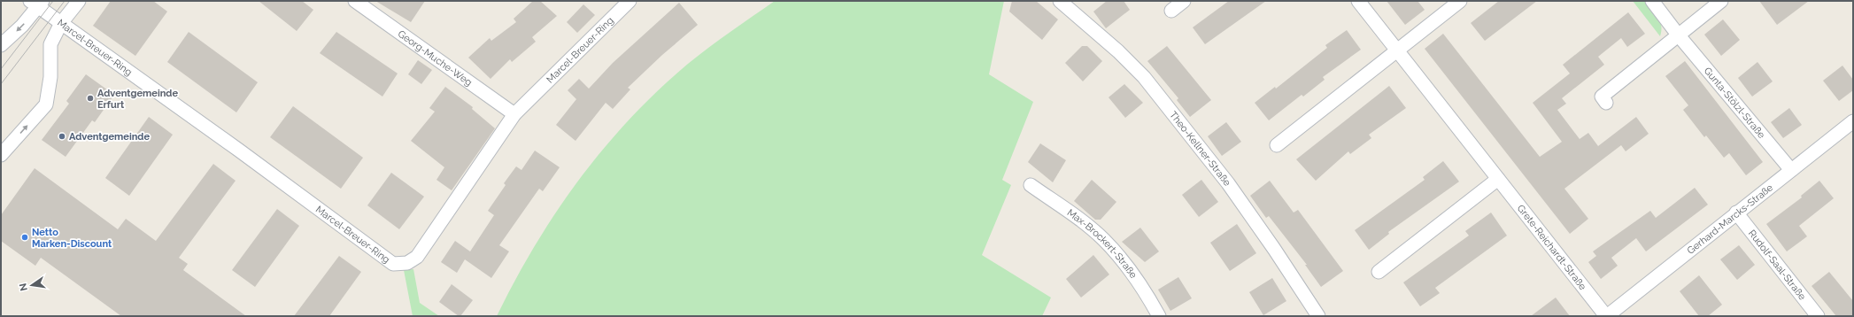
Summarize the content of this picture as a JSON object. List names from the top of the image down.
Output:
{
  "streets": {
    "street": [
      "Marcel-Breuer-Ring",
      "Georg-Muche-Weg",
      "Gunta-Stölzl-Straße",
      "Theo-Kellner-Straße",
      "Gerhard-Marcks-Straße",
      "Max-Brockert-Straße",
      "Grete-Reichardt-Straße",
      "Rudolf-Saal-Straße"
    ]
  },
  "crossings": [
    ["Marcel-Breuer-Ring", "Georg-Muche-Weg"],
    ["Gunta-Stölzl-Straße", "Gerhard-Marcks-Straße"],
    ["Gerhard-Marcks-Straße", "Grete-Reichardt-Straße"],
    ["Gerhard-Marcks-Straße", "Rudolf-Saal-Straße"]
  ],
  "places": ["Adventgemeinde Erfurt", "Adventgemeinde", "Netto Marken-Discount"],
  "north": "left"
}
